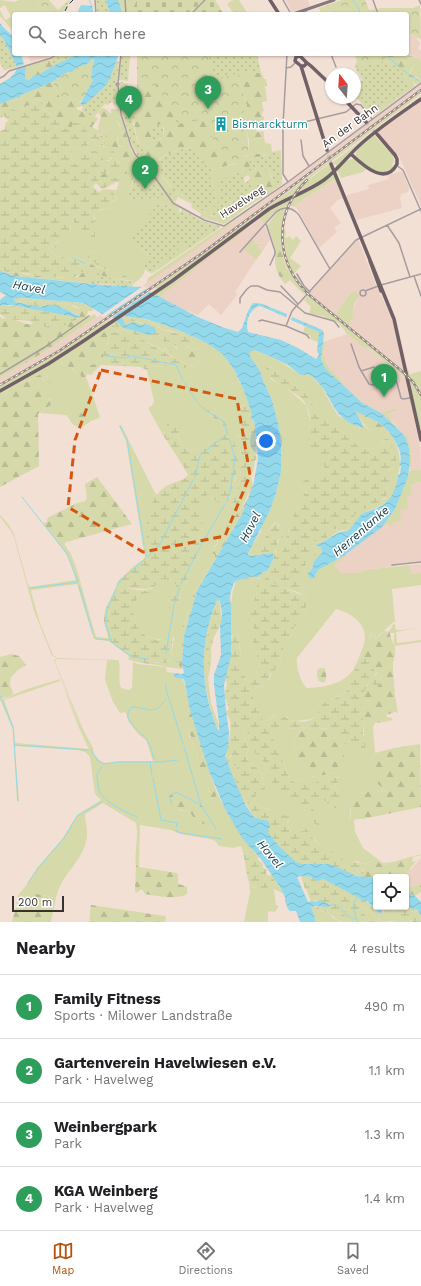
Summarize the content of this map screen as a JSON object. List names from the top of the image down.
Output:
{
  "streets": {
    "street": ["An der Bahn", "Havelweg"]
  },
  "crossings": [
    ["An der Bahn", "Havelweg"]
  ],
  "water": ["Havel", "Herrenlanke"],
  "places": {
    "building": ["Bismarckturm"]
  },
  "scale_bar": "200 m",
  "north": "top",
  "page": {
    "search": "Search here",
    "pins": [
      "3",
      "4",
      "2",
      "1"
    ],
    "scale": "200 m",
    "heading": ["Nearby", "4 results"],
    "list": [
      {
        "mark": "1",
        "name": "Family Fitness",
        "note": "Sports · Milower Landstraße",
        "value": "490 m"
      },
      {
        "mark": "2",
        "name": "Gartenverein Havelwiesen e.V.",
        "note": "Park · Havelweg",
        "value": "1.1 km"
      },
      {
        "mark": "3",
        "name": "Weinbergpark",
        "note": "Park",
        "value": "1.3 km"
      },
      {
        "mark": "4",
        "name": "KGA Weinberg",
        "note": "Park · Havelweg",
        "value": "1.4 km"
      }
    ],
    "nav": ["Map", "Directions", "Saved"]
  }
}
